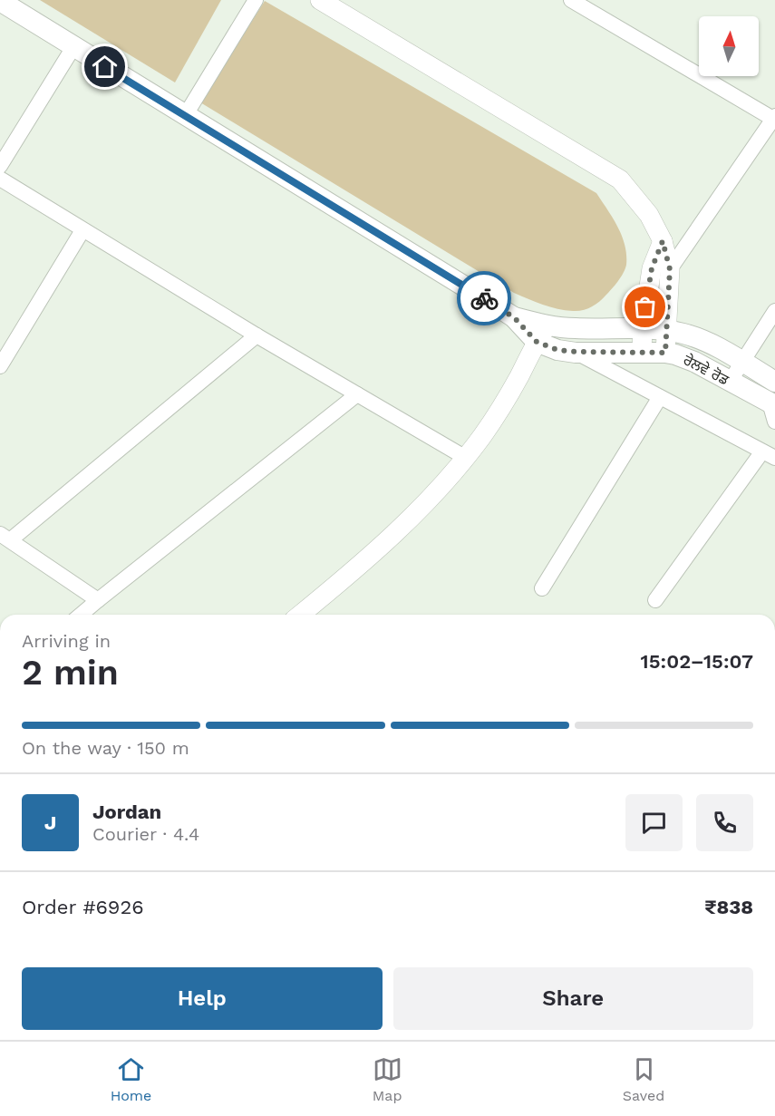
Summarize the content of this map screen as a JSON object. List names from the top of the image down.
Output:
{
  "streets": {
    "main road": ["ਰੇਲਵੇ ਰੋਡ"]
  },
  "north": "top",
  "page": {
    "heading": ["2 min", "Arriving in", "15:02–15:07"],
    "panel": [
      "Jordan",
      "Courier · 4.4",
      "Order #6926",
      "₹838"
    ],
    "bar": "On the way · 150 m",
    "round": "J",
    "buttons": ["Help", "Share"],
    "tabs": ["Home", "Map", "Saved"]
  }
}
